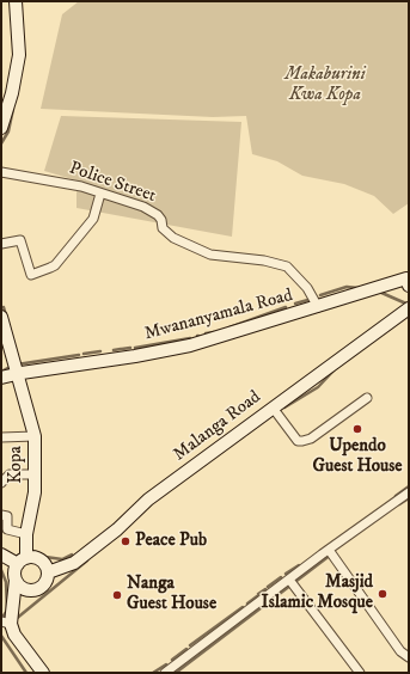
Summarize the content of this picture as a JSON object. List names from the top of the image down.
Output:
{
  "streets": {
    "street": [
      "Police Street",
      "Mwananyamala Road",
      "Malanga Road",
      "Kopa"
    ]
  },
  "crossings": [
    ["Police Street", "Mwananyamala Road"],
    ["Mwananyamala Road", "Kopa"],
    ["Malanga Road", "Kopa"]
  ],
  "parks": ["Makaburini Kwa Kopa"],
  "places": [
    "Upendo Guest House",
    "Peace Pub",
    "Masjid Islamic Mosque",
    "Nanga Guest House"
  ]
}
